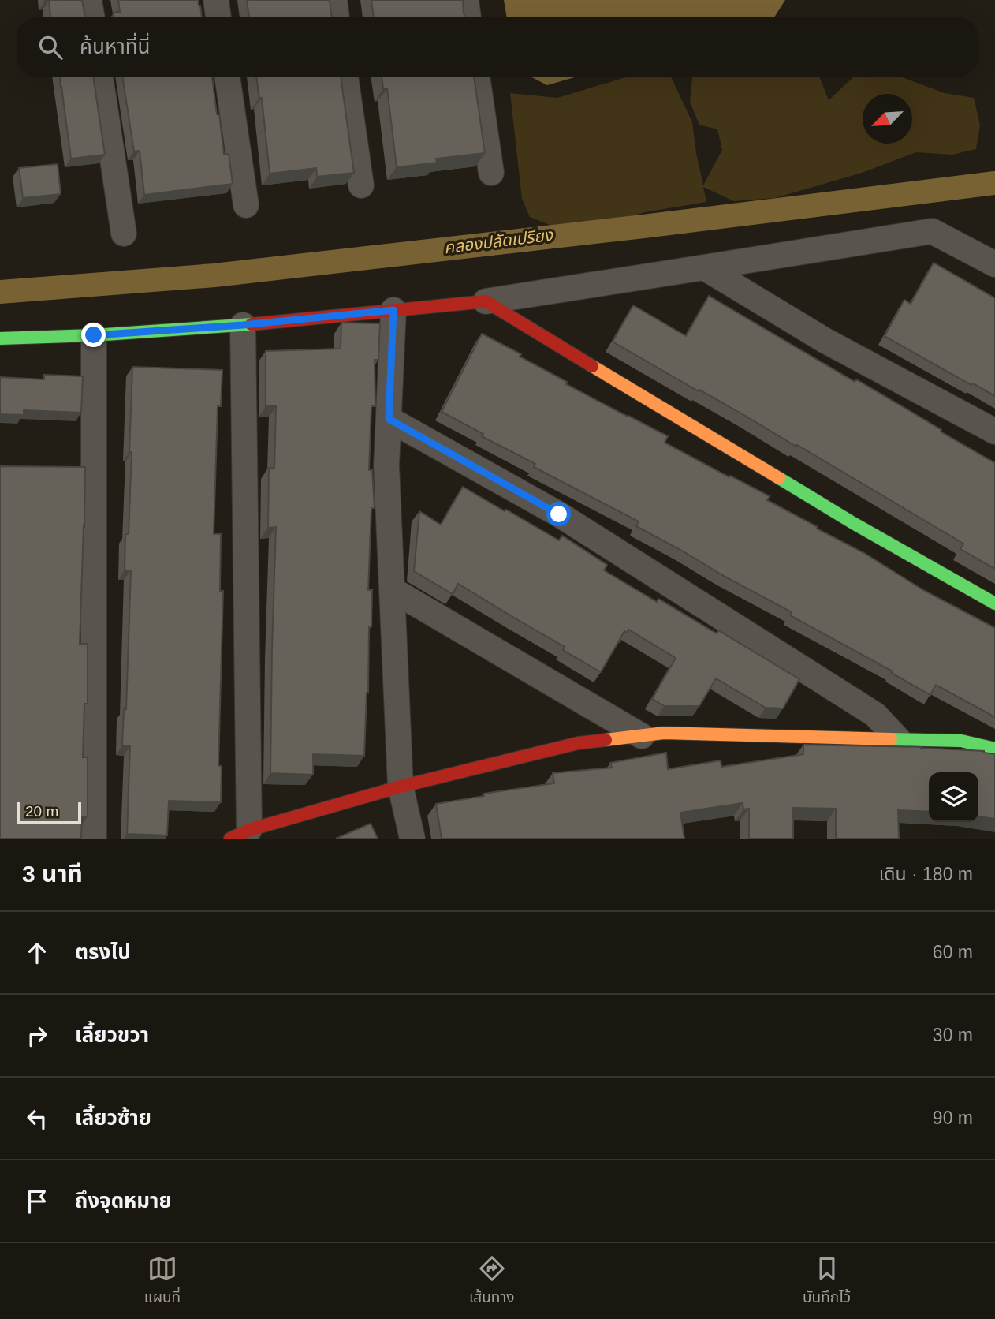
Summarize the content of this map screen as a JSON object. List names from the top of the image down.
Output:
{
  "water": ["คลองปลัดเปรียง"],
  "scale_bar": "20 m",
  "north": "bottom left",
  "page": {
    "search": "ค้นหาที่นี่",
    "scale": "20 m",
    "heading": ["3 นาที", "เดิน · 180 m"],
    "list": [
      ["ตรงไป", "60 m"],
      ["เลี้ยวขวา", "30 m"],
      ["เลี้ยวซ้าย", "90 m"],
      "ถึงจุดหมาย"
    ],
    "nav": ["แผนที่", "เส้นทาง", "บันทึกไว้"]
  }
}
